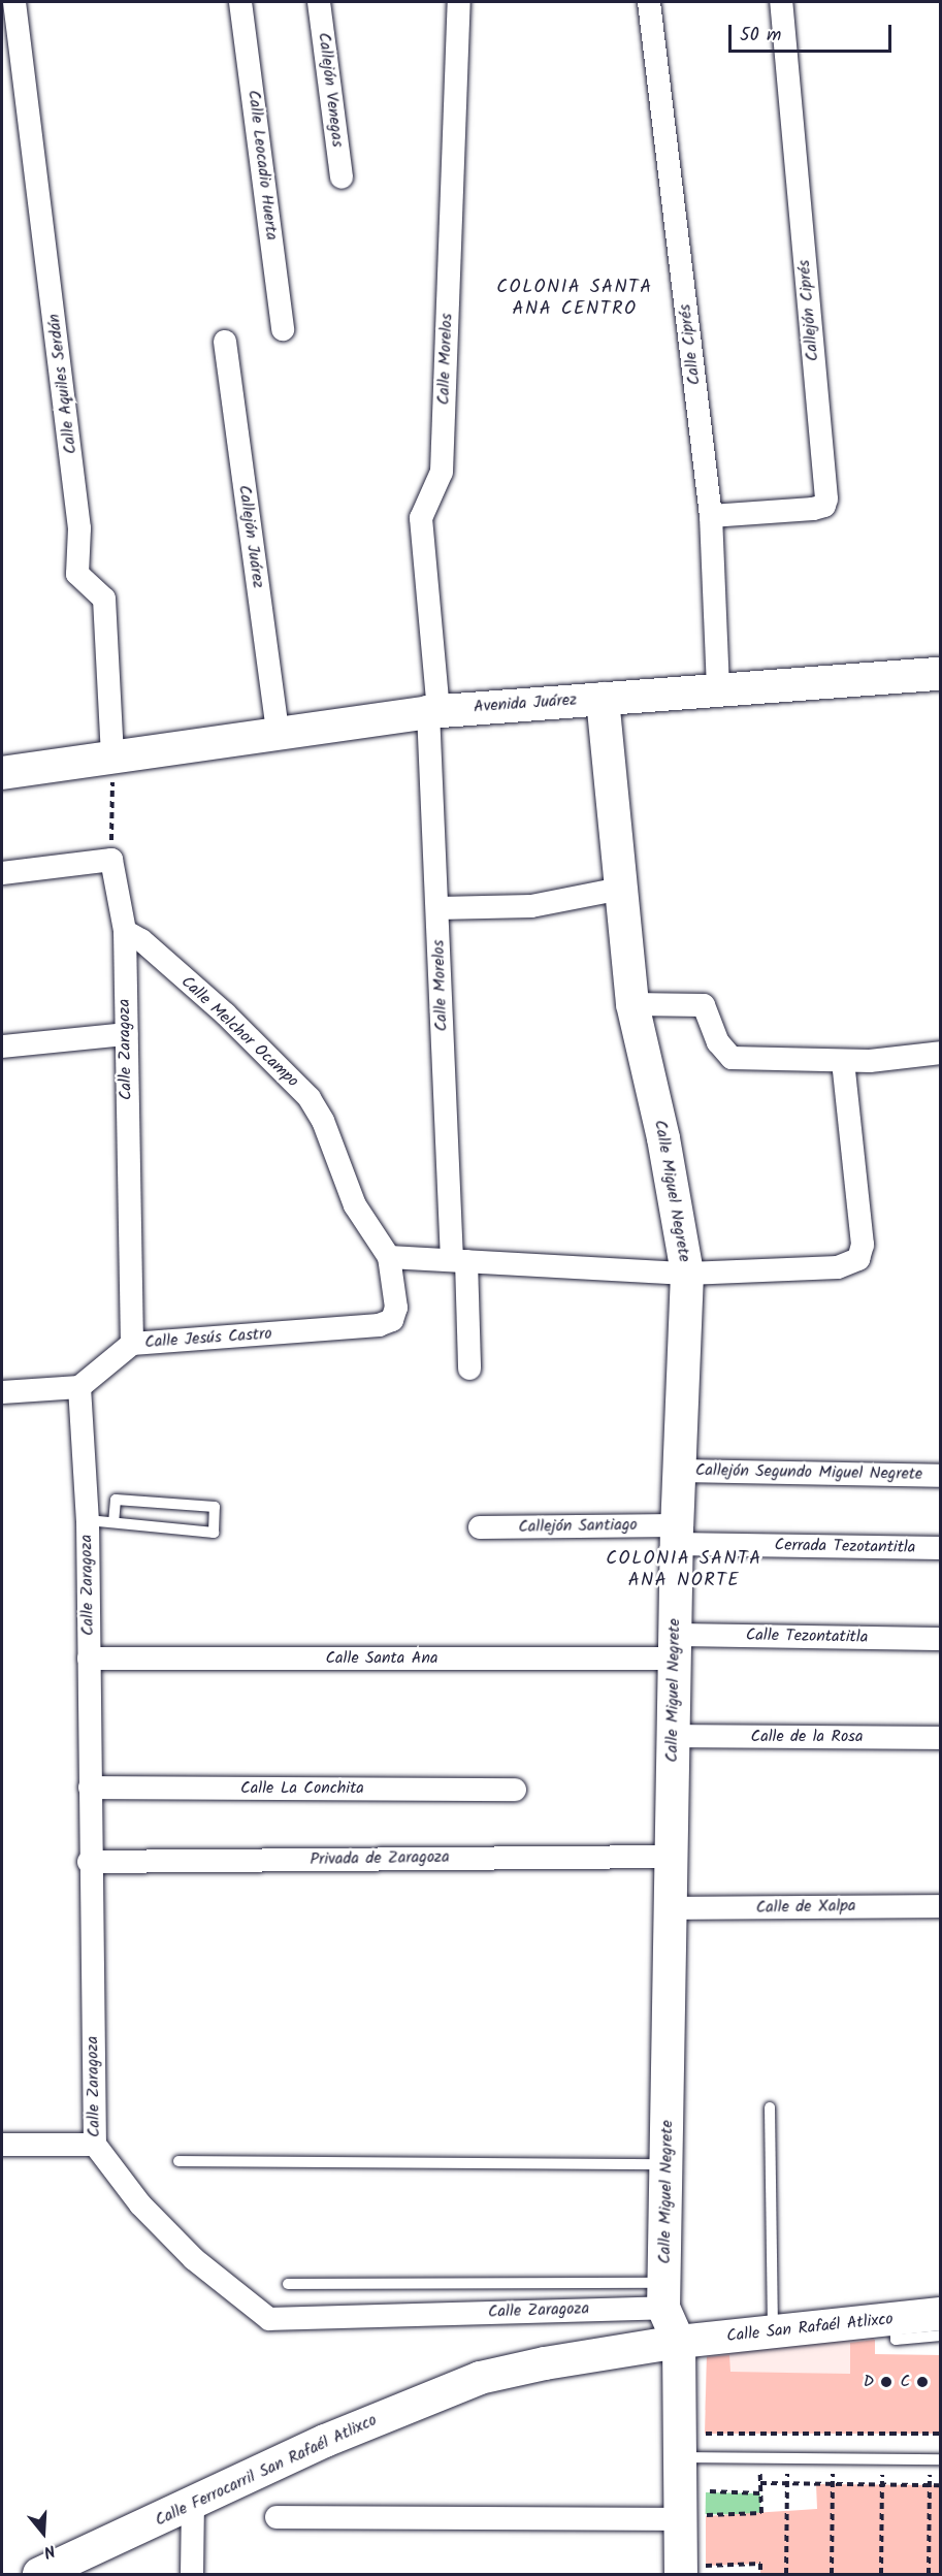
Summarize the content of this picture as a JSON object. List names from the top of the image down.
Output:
{
  "streets": {
    "street": [
      "Callejón Venegas",
      "Calle Leocadio Huerta",
      "Callejón Ciprés",
      "Calle Ciprés",
      "Calle Morelos",
      "Calle Aquiles Serdán",
      "Callejón Juárez",
      "Avenida Juárez",
      "Calle Melchor Ocampo",
      "Calle Zaragoza",
      "Calle Miguel Negrete",
      "Calle Jesús Castro",
      "Callejón Segundo Miguel Negrete",
      "Callejón Santiago",
      "Cerrada Tezotantitla",
      "Calle Tezontatitla",
      "Calle Santa Ana",
      "Calle de la Rosa",
      "Calle La Conchita",
      "Privada de Zaragoza",
      "Calle de Xalpa",
      "Calle San Rafaél Atlixco",
      "Calle Ferrocarril San Rafaél Atlixco"
    ]
  },
  "crossings": [
    ["Callejón Ciprés", "Calle Ciprés"],
    ["Calle Ciprés", "Avenida Juárez"],
    ["Calle Morelos", "Avenida Juárez"],
    ["Calle Aquiles Serdán", "Avenida Juárez"],
    ["Callejón Juárez", "Avenida Juárez"],
    ["Avenida Juárez", "Calle Miguel Negrete"],
    ["Calle Melchor Ocampo", "Calle Zaragoza"],
    ["Calle Melchor Ocampo", "Calle Jesús Castro"],
    ["Calle Zaragoza", "Calle Miguel Negrete"],
    ["Calle Zaragoza", "Calle Jesús Castro"],
    ["Calle Zaragoza", "Calle Santa Ana"],
    ["Calle Zaragoza", "Calle La Conchita"],
    ["Calle Zaragoza", "Privada de Zaragoza"],
    ["Calle Miguel Negrete", "Callejón Segundo Miguel Negrete"],
    ["Calle Miguel Negrete", "Callejón Santiago"],
    ["Calle Miguel Negrete", "Cerrada Tezotantitla"],
    ["Calle Miguel Negrete", "Calle Tezontatitla"],
    ["Calle Miguel Negrete", "Calle Santa Ana"],
    ["Calle Miguel Negrete", "Calle de la Rosa"],
    ["Calle Miguel Negrete", "Privada de Zaragoza"],
    ["Calle Miguel Negrete", "Calle de Xalpa"],
    ["Calle Miguel Negrete", "Calle San Rafaél Atlixco"],
    ["Calle Miguel Negrete", "Calle Ferrocarril San Rafaél Atlixco"],
    ["Callejón Santiago", "Cerrada Tezotantitla"],
    ["Calle Tezontatitla", "Calle Santa Ana"],
    ["Calle San Rafaél Atlixco", "Calle Ferrocarril San Rafaél Atlixco"]
  ],
  "districts": ["COLONIA SANTA ANA CENTRO", "COLONIA SANTA ANA NORTE"],
  "places": ["D", "C"],
  "scale_bar": "50 m",
  "north": "bottom"
}
